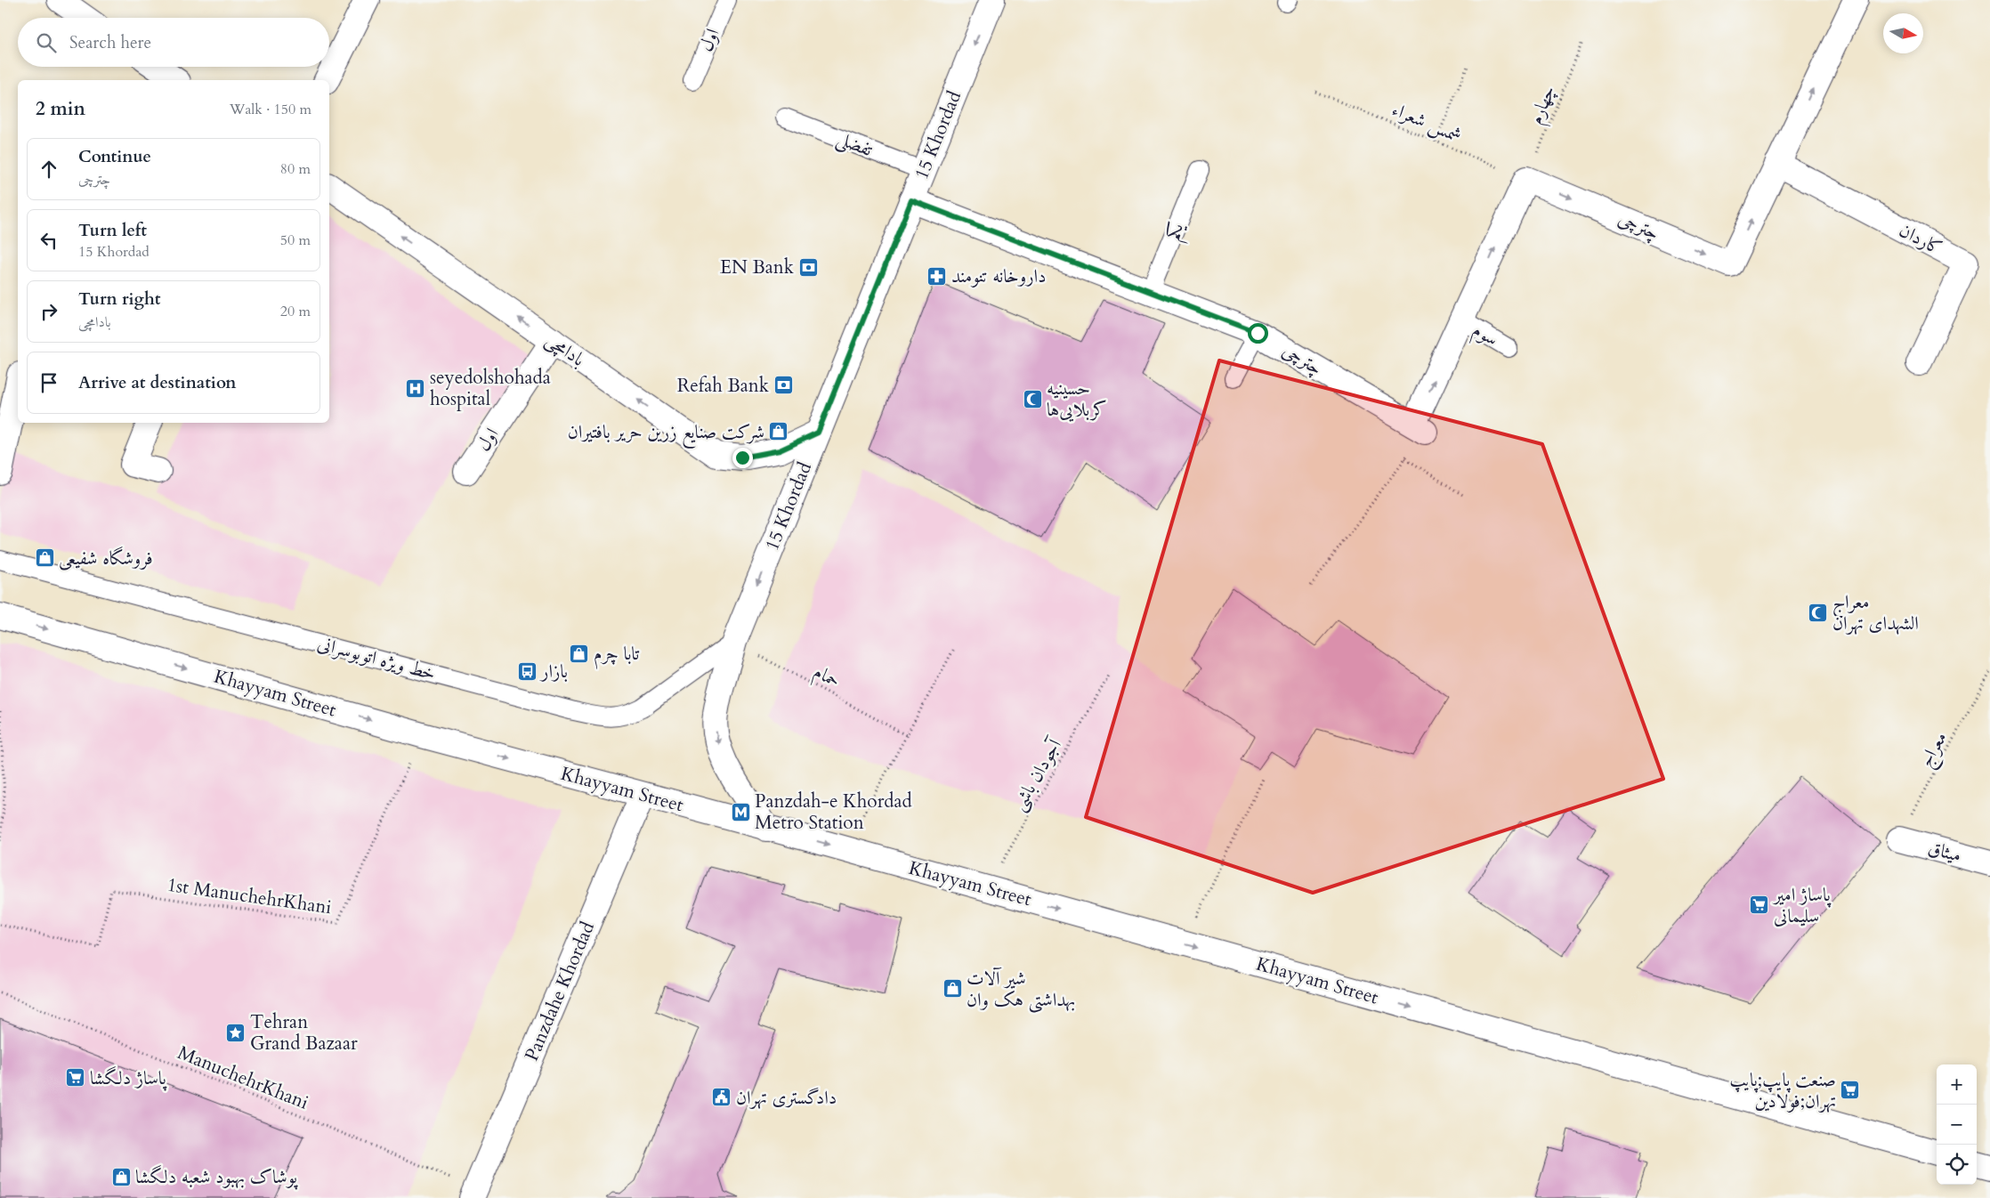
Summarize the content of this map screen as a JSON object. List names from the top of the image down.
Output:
{
  "streets": {
    "street": [
      "اول",
      "15 Khordad",
      "چترچی",
      "کاردان",
      "بادامچی",
      "Khayyam Street",
      "میثاق",
      "Panzdahe Khordad"
    ],
    "lane": [
      "تفضلی",
      "یکم",
      "سوم",
      "خط ویژه اتوبوسرانی"
    ],
    "path": [
      "چهارم",
      "شمس شعراء",
      "حمام",
      "معراج",
      "آجودان باشی",
      "1st ManuchehrKhani",
      "ManuchehrKhani"
    ]
  },
  "crossings": [
    ["اول", "بادامچی"],
    ["چهارم", "شمس شعراء"],
    ["چهارم", "چترچی"],
    ["شمس شعراء", "چترچی"],
    ["15 Khordad", "تفضلی"],
    ["15 Khordad", "چترچی"],
    ["15 Khordad", "بادامچی"],
    ["15 Khordad", "خط ویژه اتوبوسرانی"],
    ["15 Khordad", "حمام"],
    ["15 Khordad", "Khayyam Street"],
    ["چترچی", "یکم"],
    ["چترچی", "کاردان"],
    ["خط ویژه اتوبوسرانی", "حمام"],
    ["Khayyam Street", "آجودان باشی"],
    ["Khayyam Street", "1st ManuchehrKhani"],
    ["Khayyam Street", "Panzdahe Khordad"],
    ["معراج", "میثاق"],
    ["Panzdahe Khordad", "ManuchehrKhani"]
  ],
  "one_way": ["15 Khordad", "بادامچی", "Khayyam Street"],
  "places": {
    "bank": ["EN Bank", "Refah Bank"],
    "pharmacy": ["داروخانه تنومند"],
    "hospital": ["seyedolshohada hospital"],
    "mosque": ["حسینیه کربلایی‌ها", "معراج الشهدای تهران"],
    "shop": [
      "شرکت صنایع زرین حریر بافتیران",
      "فروشگاه شفيعی",
      "تابا چرم",
      "شیر آلات بهداشتی هک وان",
      "پوشاک بهبود شعبه دلگشا"
    ],
    "bus stop": ["بازار"],
    "metro station": ["Panzdah-e Khordad Metro Station"],
    "supermarket": ["پاساژ امیر سلیمانی", "پاساژ دلگشا", "صنعت پایپ;پایپ تهران;فولادین"],
    "place": ["Tehran Grand Bazaar"],
    "public building": ["دادگستری تهران"]
  },
  "north": "right",
  "page": {
    "search": "Search here",
    "heading": ["2 min", "Walk · 150 m"],
    "list": [
      ["Continue", "چترچی", "80 m"],
      ["Turn left", "15 Khordad", "50 m"],
      ["Turn right", "بادامچی", "20 m"],
      "Arrive at destination"
    ],
    "map_buttons": ["+", "−"]
  }
}
